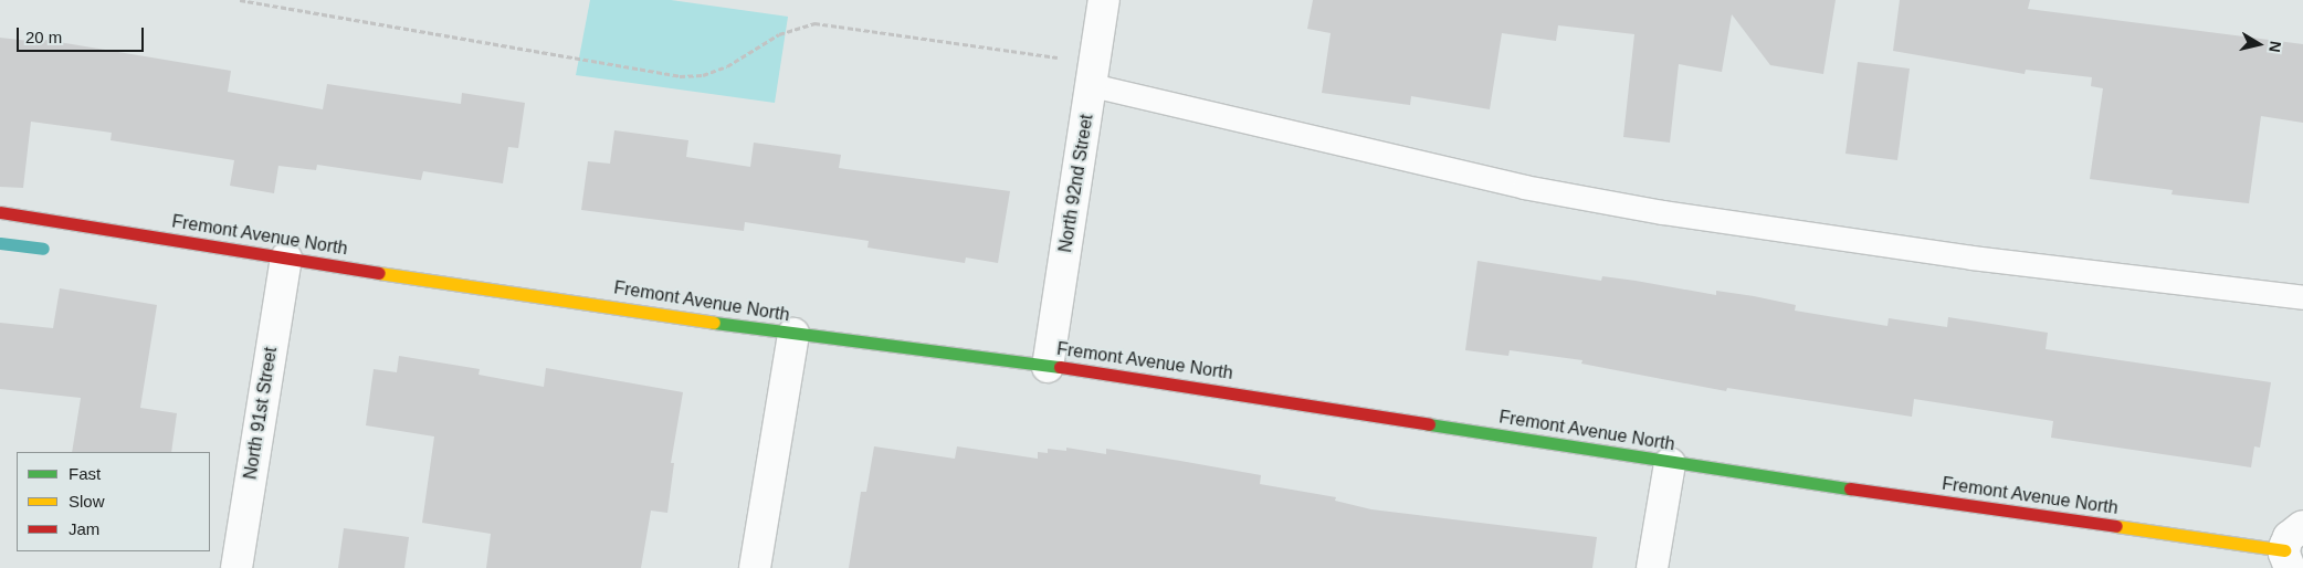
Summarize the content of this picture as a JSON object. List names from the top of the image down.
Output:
{
  "streets": {
    "street": ["North 92nd Street", "Fremont Avenue North", "North 91st Street"]
  },
  "crossings": [
    ["North 92nd Street", "Fremont Avenue North"],
    ["Fremont Avenue North", "North 91st Street"]
  ],
  "legend": ["Fast", "Slow", "Jam"],
  "scale_bar": "20 m",
  "north": "right"
}
